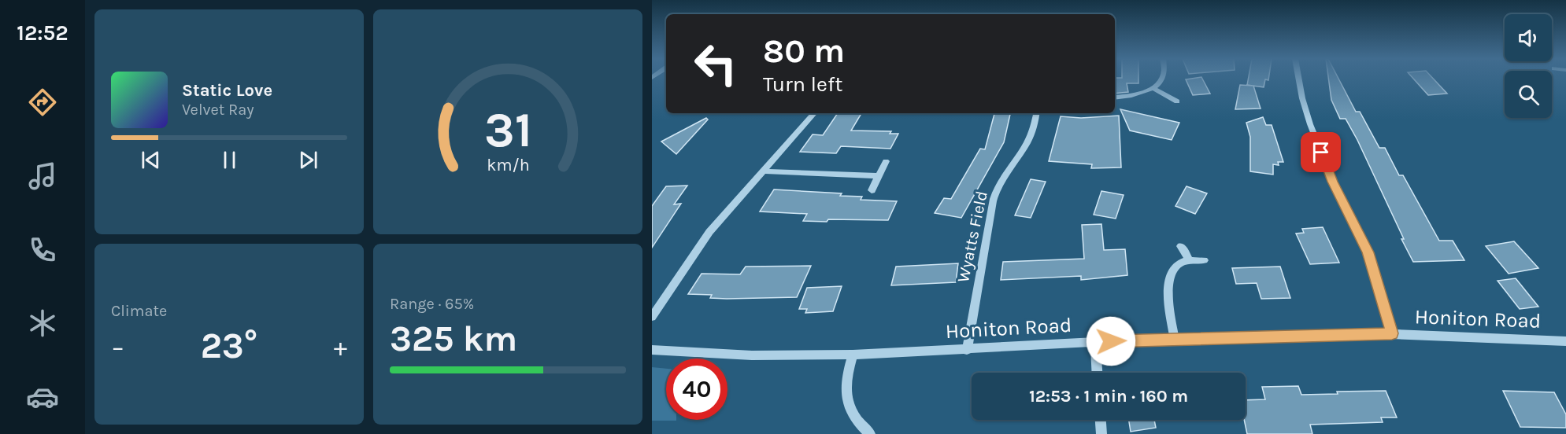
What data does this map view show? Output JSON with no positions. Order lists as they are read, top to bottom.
{
  "streets": {
    "street": ["Wyatts Field", "Honiton Road"]
  },
  "crossings": [
    ["Wyatts Field", "Honiton Road"]
  ],
  "page": {
    "tabs": "12:52",
    "turn": ["80 m", "Turn left"],
    "song": ["Static Love", "Velvet Ray"],
    "tile": [
      "Climate",
      ["Range · 65%", "325 km"]
    ],
    "heat": ["−", "23°", "+"],
    "limit": "40",
    "trip": "12:53 · 1 min · 160 m",
    "gauge": ["31", "km/h"]
  }
}
